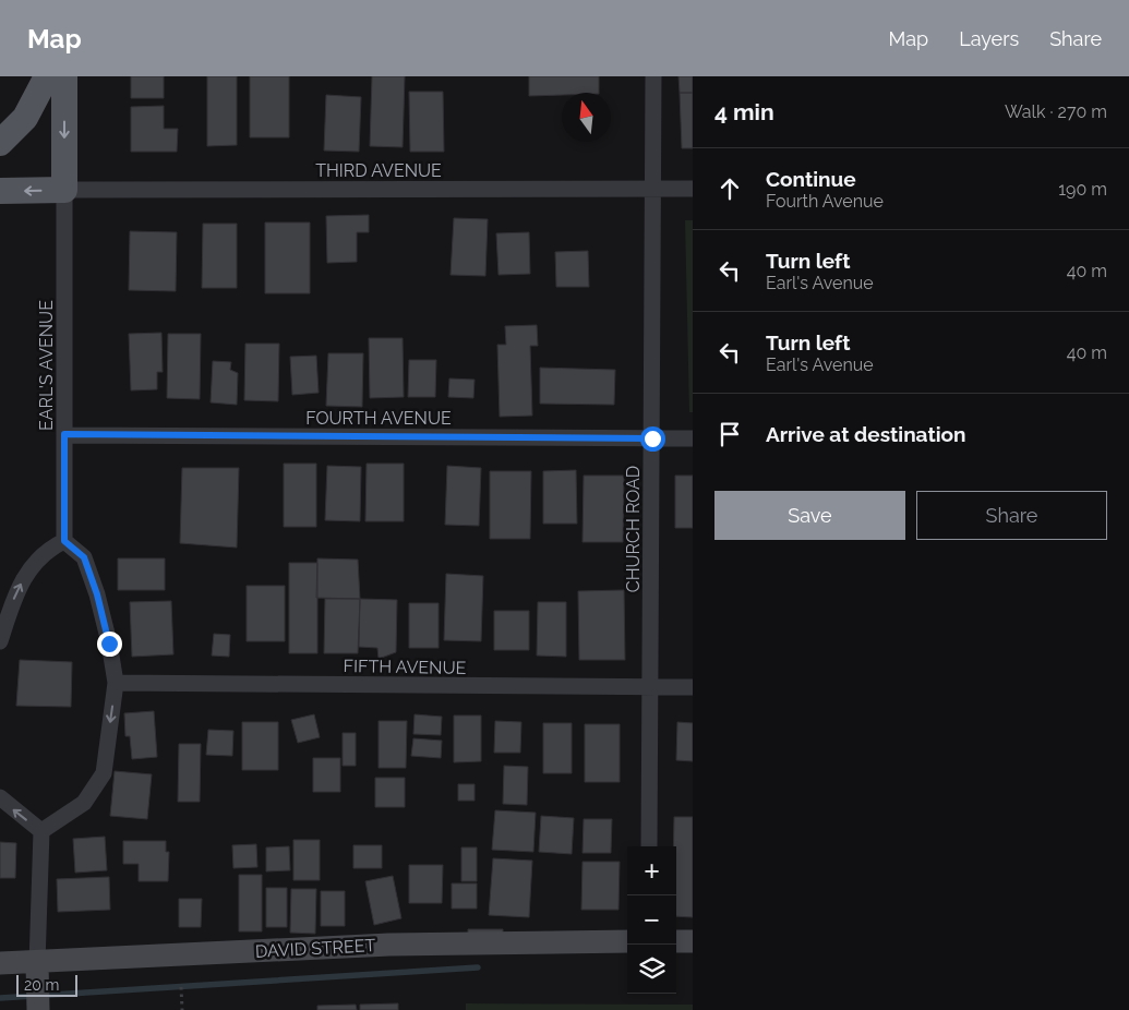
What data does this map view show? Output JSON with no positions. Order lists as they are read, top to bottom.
{
  "streets": {
    "street": [
      "THIRD AVENUE",
      "EARL'S AVENUE",
      "FOURTH AVENUE",
      "CHURCH ROAD",
      "FIFTH AVENUE",
      "DAVID STREET"
    ]
  },
  "crossings": [
    ["THIRD AVENUE", "EARL'S AVENUE"],
    ["THIRD AVENUE", "CHURCH ROAD"],
    ["EARL'S AVENUE", "FOURTH AVENUE"],
    ["FOURTH AVENUE", "CHURCH ROAD"],
    ["CHURCH ROAD", "FIFTH AVENUE"]
  ],
  "scale_bar": "20 m",
  "north": "top",
  "page": {
    "header": "Map",
    "nav": ["Map", "Layers", "Share"],
    "heading": ["4 min", "Walk · 270 m"],
    "list": [
      ["Continue", "Fourth Avenue", "190 m"],
      ["Turn left", "Earl's Avenue", "40 m"],
      ["Turn left", "Earl's Avenue", "40 m"],
      "Arrive at destination"
    ],
    "buttons": ["Save", "Share"],
    "map_buttons": ["+", "−"],
    "scale": "20 m"
  }
}
